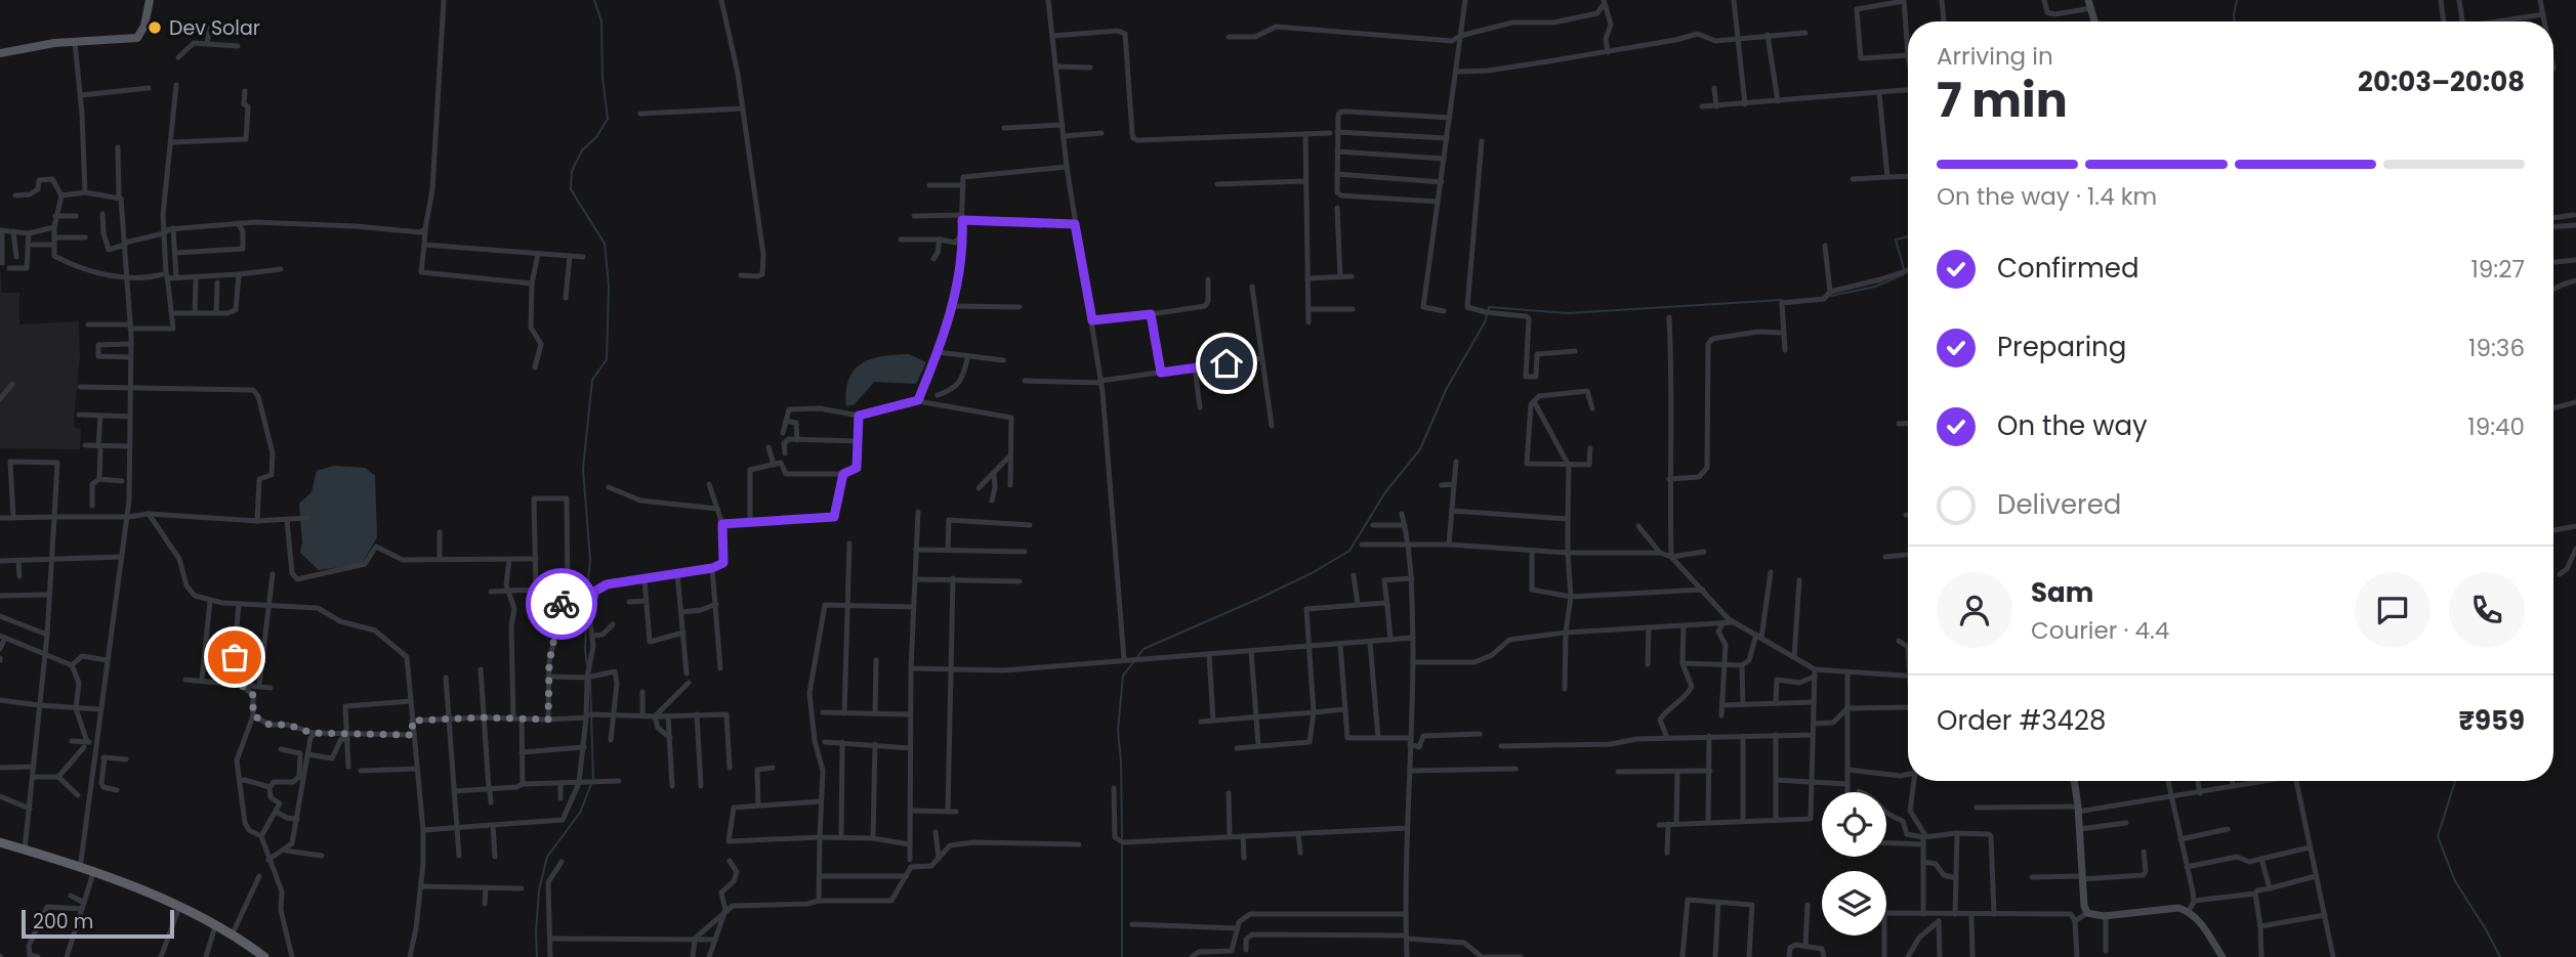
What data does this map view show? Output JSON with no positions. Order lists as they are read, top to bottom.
{
  "places": ["Dev Solar"],
  "scale_bar": "200 m",
  "page": {
    "heading": ["7 min", "Arriving in", "20:03–20:08"],
    "panel": [
      "Sam",
      "Courier · 4.4",
      "Order #3428",
      "₹959"
    ],
    "bar": "On the way · 1.4 km",
    "list": [
      ["Confirmed", "19:27"],
      ["Preparing", "19:36"],
      ["On the way", "19:40"],
      "Delivered"
    ],
    "scale": "200 m"
  }
}
